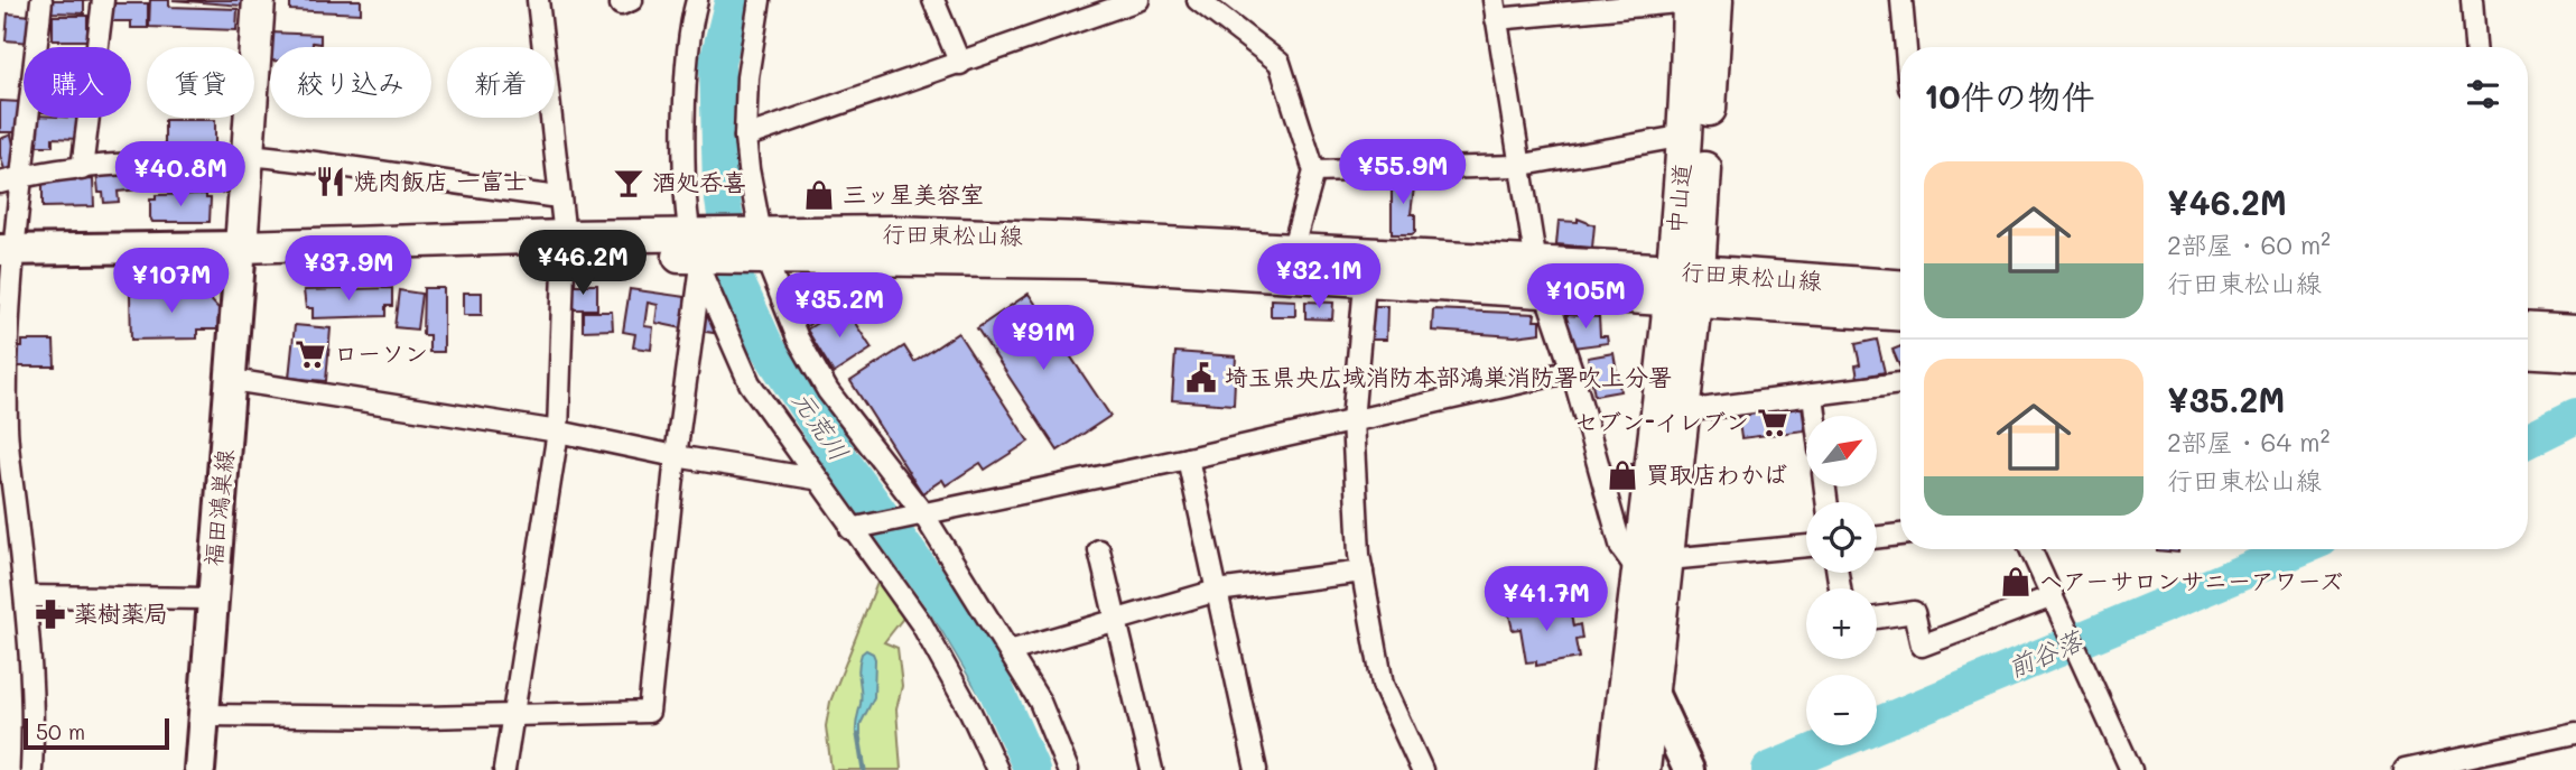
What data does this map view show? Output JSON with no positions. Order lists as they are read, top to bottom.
{
  "streets": {
    "highway": ["中山道"],
    "main road": ["行田東松山線", "福田鴻巣線"]
  },
  "crossings": [
    ["中山道", "行田東松山線"],
    ["行田東松山線", "福田鴻巣線"]
  ],
  "water": ["元荒川", "前谷落"],
  "places": {
    "restaurant": ["焼肉飯店 一富士"],
    "bar": ["酒処呑喜"],
    "shop": ["三ッ星美容室", "買取店わかば", "ヘアーサロンサニーアワーズ"],
    "supermarket": ["ローソン", "セブン-イレブン"],
    "public building": ["埼玉県央広域消防本部鴻巣消防署吹上分署"],
    "pharmacy": ["薬樹薬局"]
  },
  "scale_bar": "50 m",
  "north": "top right",
  "page": {
    "chip": [
      "購入",
      "賃貸",
      "絞り込み",
      "新着"
    ],
    "heading": "10件の物件",
    "price": [
      "¥55.9M",
      "¥40.8M",
      "¥46.2M",
      "¥37.9M",
      "¥32.1M",
      "¥107M",
      "¥105M",
      "¥35.2M",
      "¥91M",
      "¥41.7M"
    ],
    "list": [
      {
        "name": "¥46.2M",
        "note": "2部屋 · 60 m² · 行田東松山線"
      },
      {
        "name": "¥35.2M",
        "note": "2部屋 · 64 m² · 行田東松山線"
      }
    ],
    "map_buttons": ["+", "−"],
    "scale": "50 m"
  }
}
